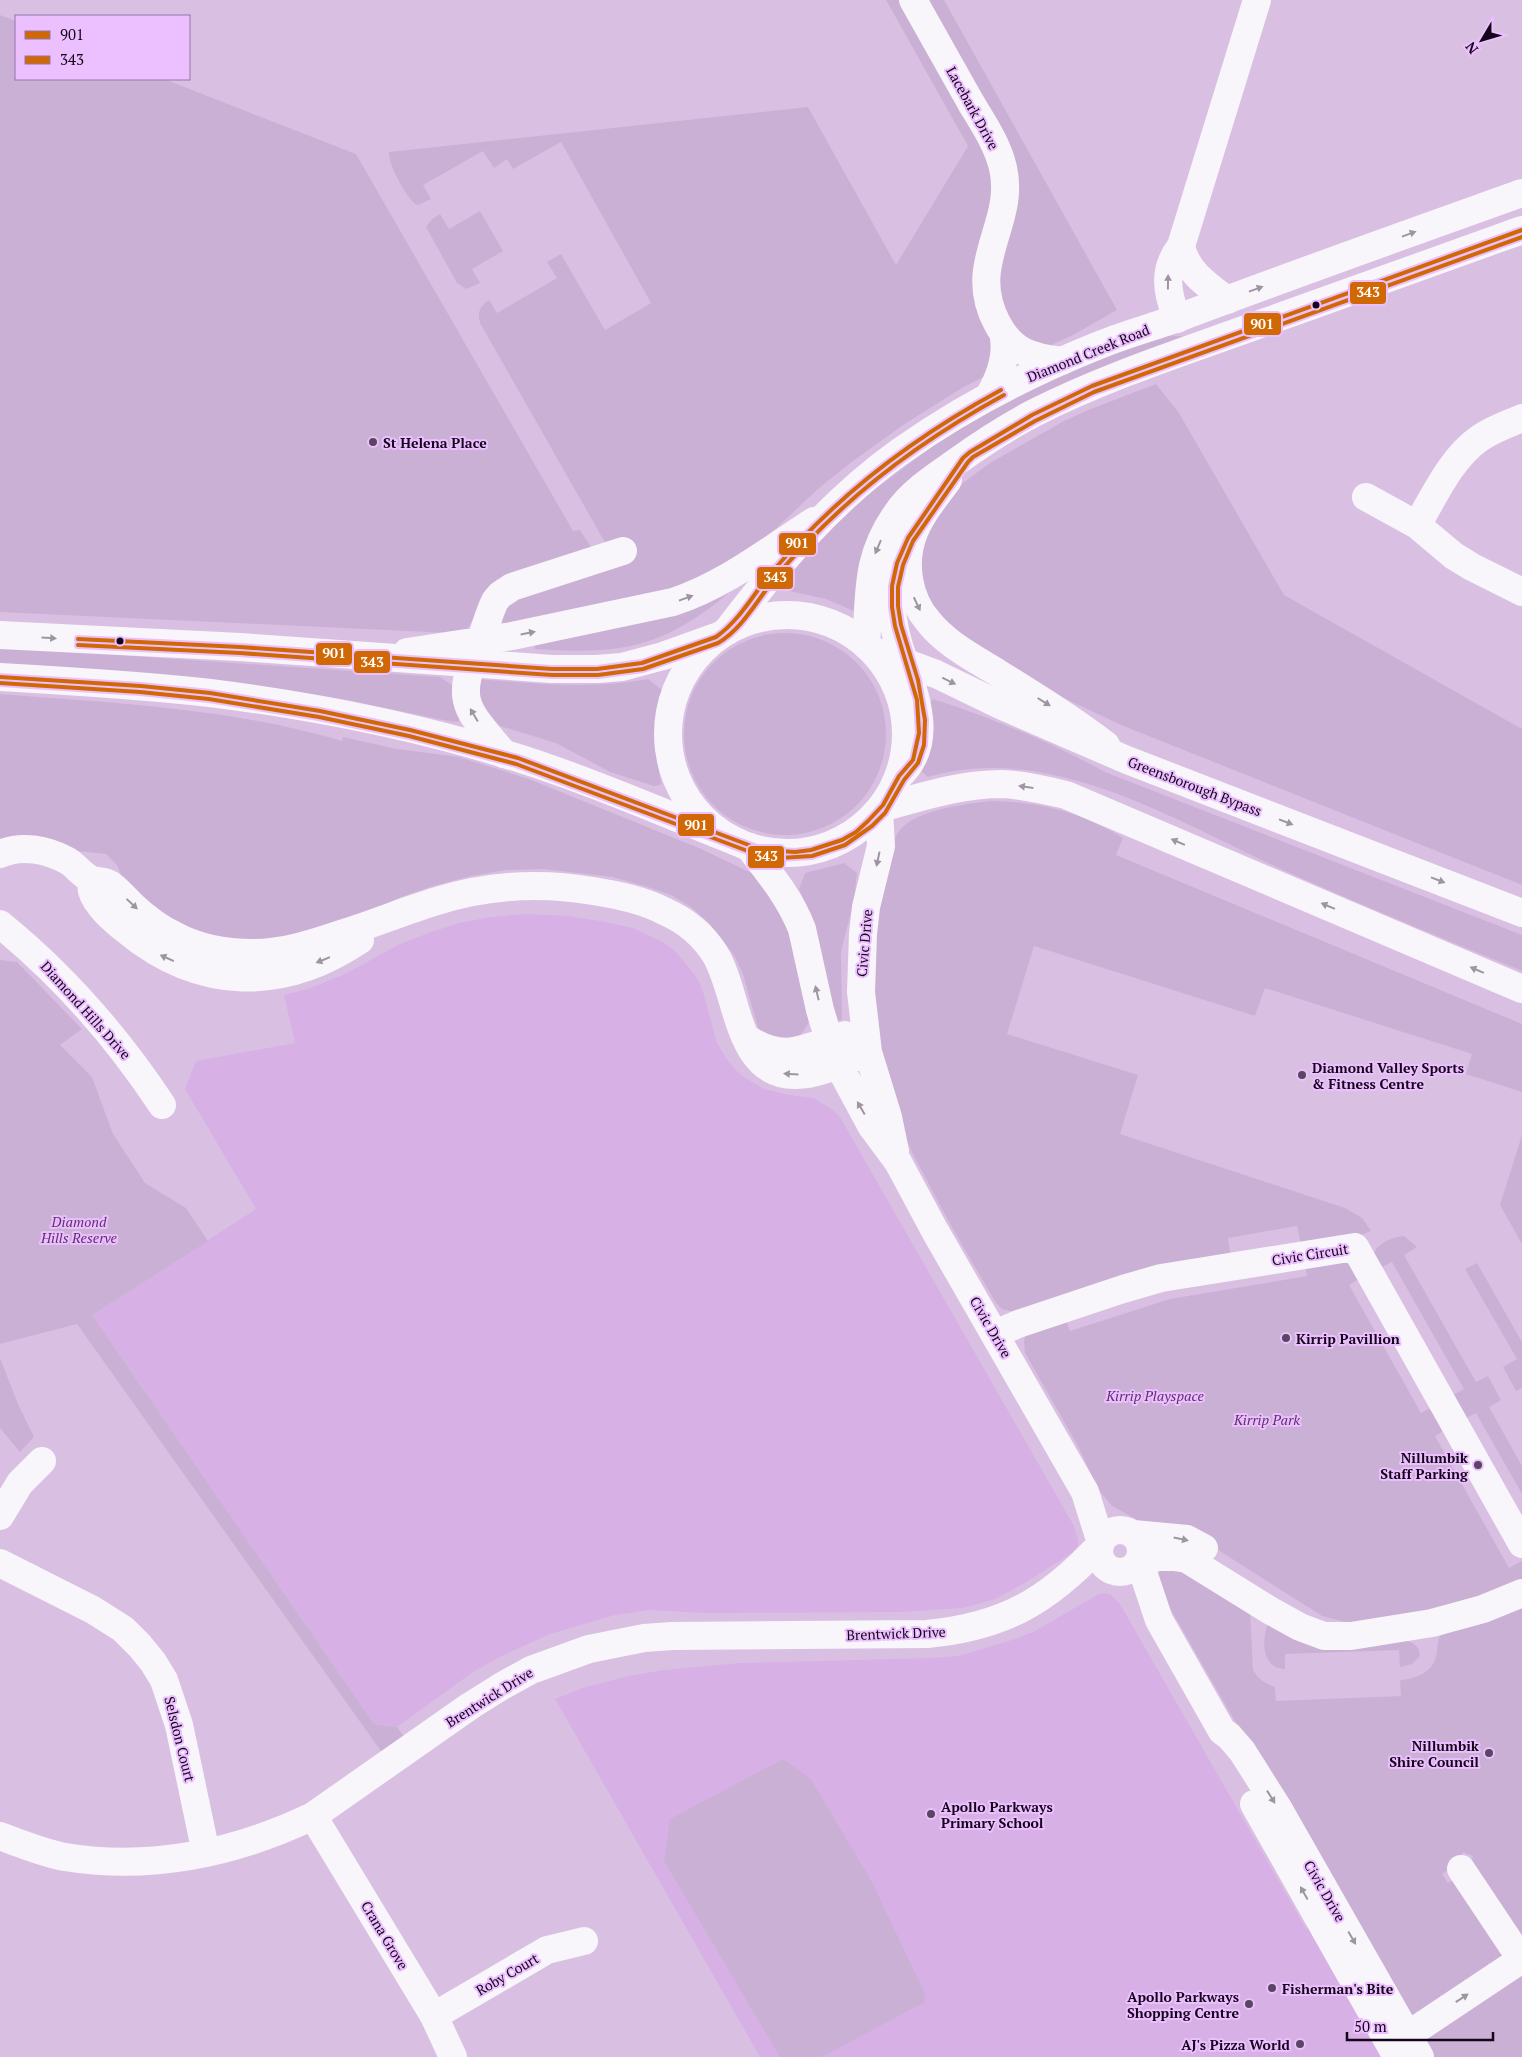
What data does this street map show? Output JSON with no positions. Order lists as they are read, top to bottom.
{
  "streets": {
    "main road": [
      "Lacebark Drive",
      "Diamond Creek Road",
      "Greensborough Bypass",
      "Civic Drive",
      "Diamond Hills Drive",
      "Civic Circuit",
      "Brentwick Drive",
      "Selsdon Court",
      "Crana Grove",
      "Roby Court"
    ]
  },
  "crossings": [
    ["Lacebark Drive", "Diamond Creek Road"],
    ["Civic Drive", "Civic Circuit"],
    ["Civic Drive", "Brentwick Drive"],
    ["Brentwick Drive", "Selsdon Court"],
    ["Brentwick Drive", "Crana Grove"],
    ["Crana Grove", "Roby Court"]
  ],
  "parks": ["Diamond Hills Reserve", "Kirrip Playspace", "Kirrip Park"],
  "places": [
    "St Helena Place",
    "Diamond Valley Sports & Fitness Centre",
    "Kirrip Pavillion",
    "Nillumbik Staff Parking",
    "Nillumbik Shire Council",
    "Apollo Parkways Primary School",
    "Fisherman's Bite",
    "Apollo Parkways Shopping Centre",
    "AJ's Pizza World"
  ],
  "lines": ["transit line 901", "transit line 343"],
  "legend": ["901", "343"],
  "scale_bar": "50 m",
  "north": "bottom left"
}
